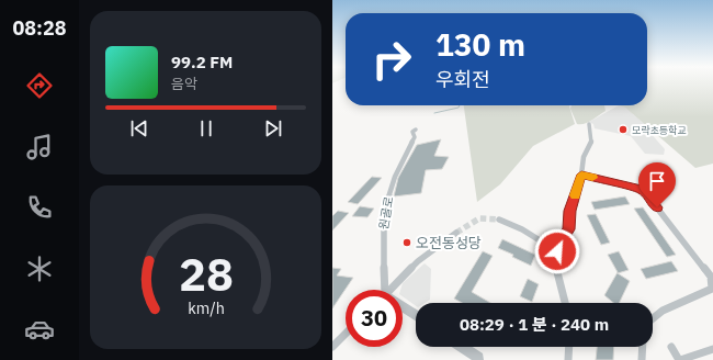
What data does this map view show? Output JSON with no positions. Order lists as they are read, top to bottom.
{
  "streets": {
    "street": ["원골로"]
  },
  "places": ["모락초등학교", "오전동성당"],
  "page": {
    "tabs": "08:28",
    "turn": ["130 m", "우회전"],
    "song": ["99.2 FM", "음악"],
    "limit": "30",
    "trip": "08:29 · 1 분 · 240 m",
    "gauge": ["28", "km/h"]
  }
}
